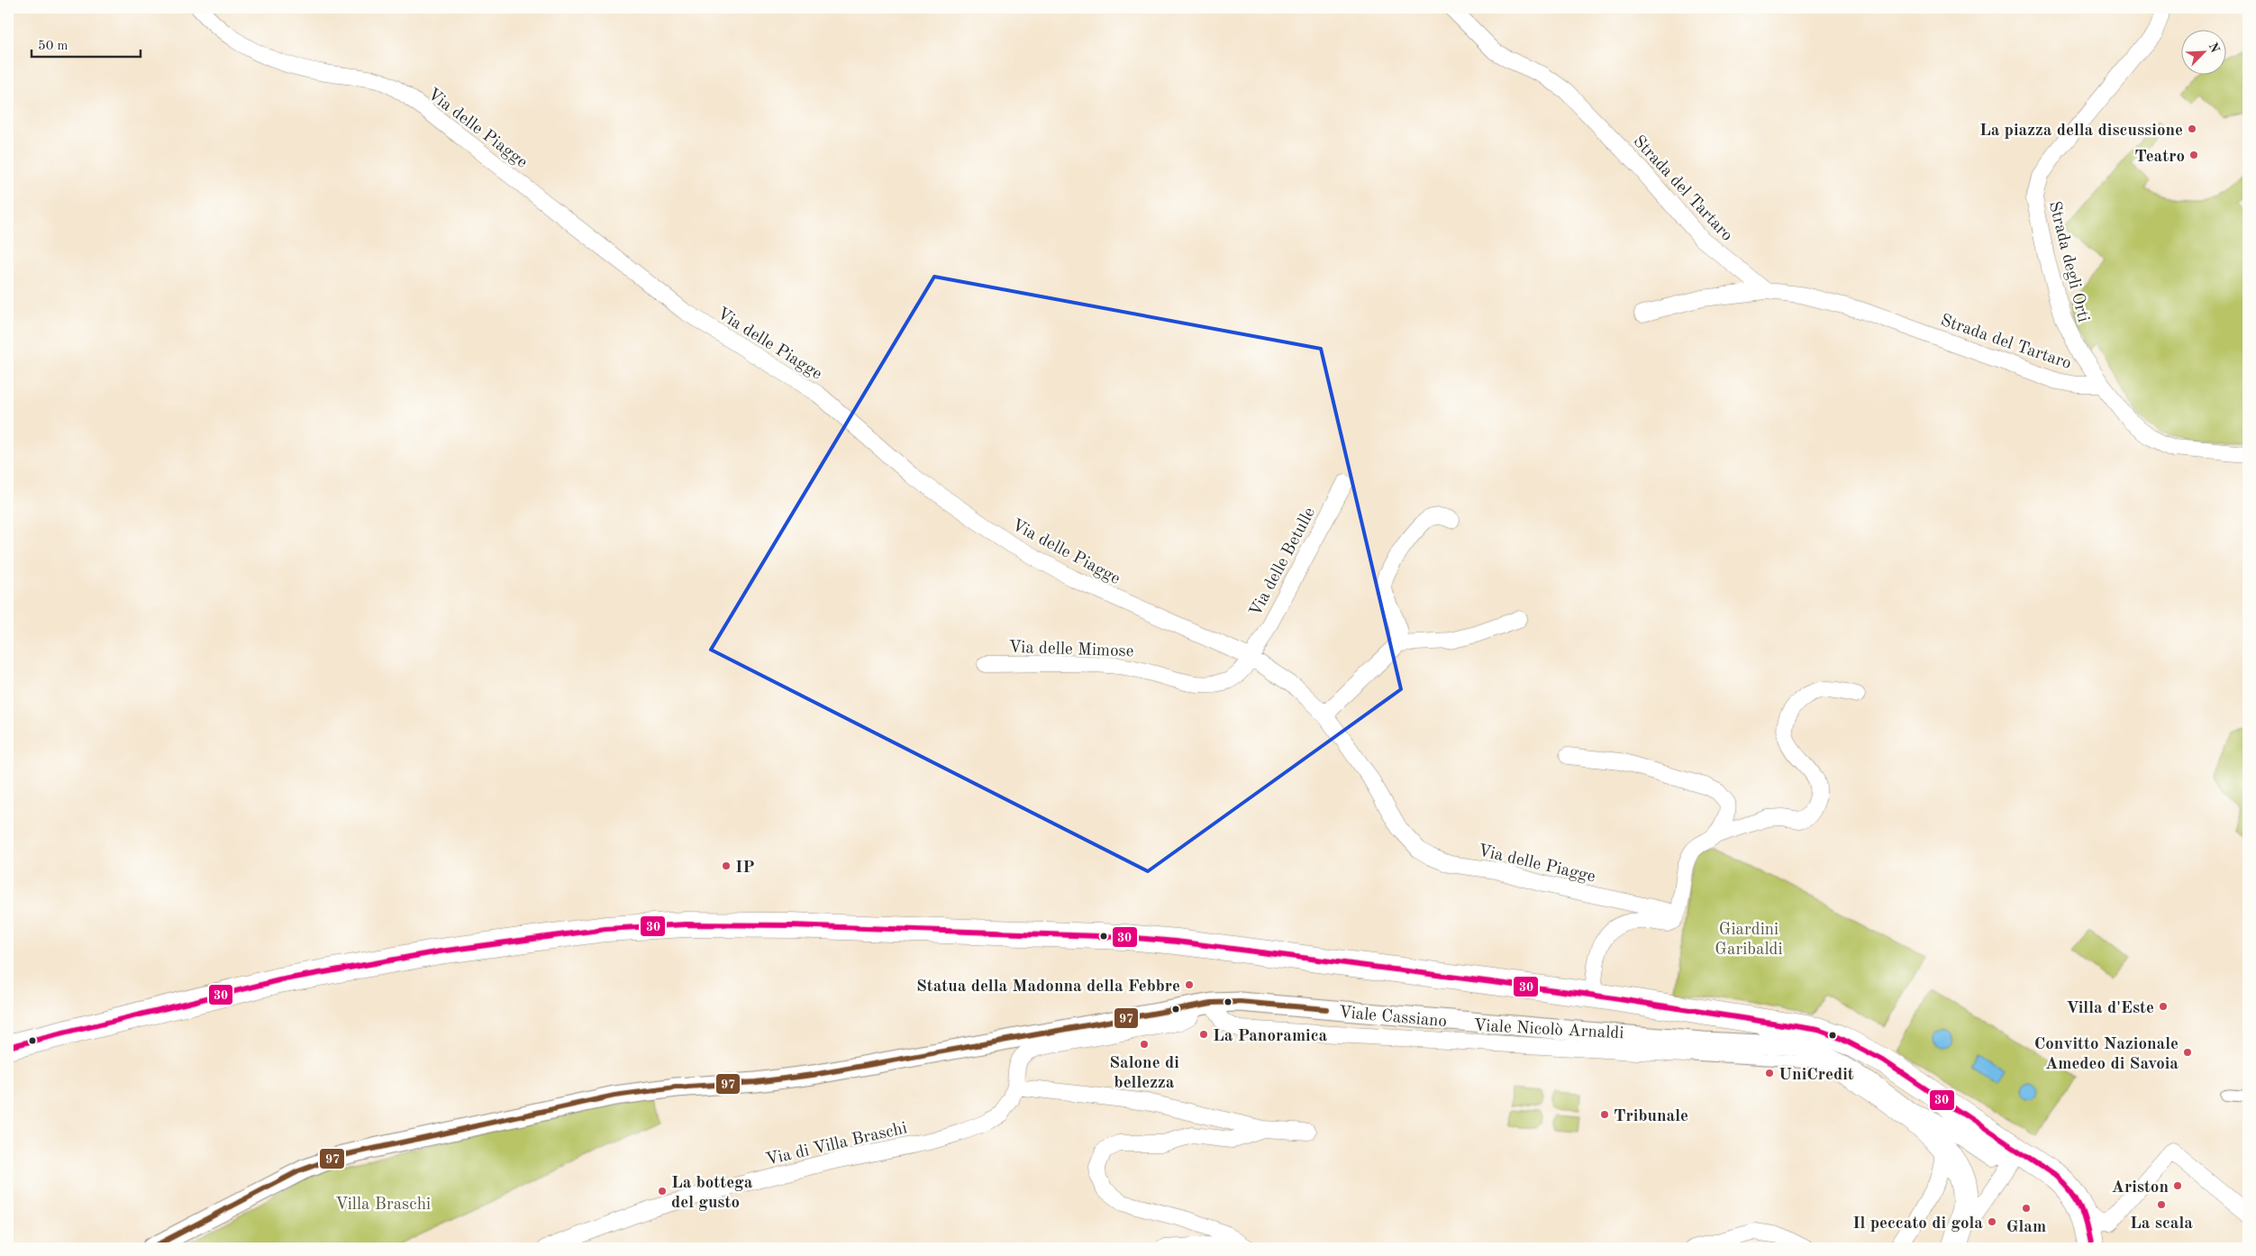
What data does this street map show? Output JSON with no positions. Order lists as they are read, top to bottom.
{
  "streets": {
    "street": [
      "Via delle Piagge",
      "Strada del Tartaro",
      "Strada degli Orti",
      "Via delle Betulle",
      "Via delle Mimose",
      "Viale Cassiano",
      "Viale Nicolò Arnaldi",
      "Via di Villa Braschi"
    ]
  },
  "crossings": [
    ["Via delle Piagge", "Via delle Betulle"],
    ["Via delle Piagge", "Via delle Mimose"],
    ["Strada del Tartaro", "Strada degli Orti"],
    ["Via delle Betulle", "Via delle Mimose"],
    ["Viale Cassiano", "Viale Nicolò Arnaldi"]
  ],
  "parks": ["Giardini Garibaldi", "Villa Braschi"],
  "places": [
    "La piazza della discussione",
    "Teatro",
    "IP",
    "Statua della Madonna della Febbre",
    "Villa d'Este",
    "La Panoramica",
    "Salone di bellezza",
    "Convitto Nazionale Amedeo di Savoia",
    "UniCredit",
    "Tribunale",
    "Ariston",
    "La bottega del gusto",
    "La scala",
    "Glam",
    "Il peccato di gola"
  ],
  "lines": ["transit line 30", "transit line 97"],
  "scale_bar": "50 m",
  "north": "top right"
}
